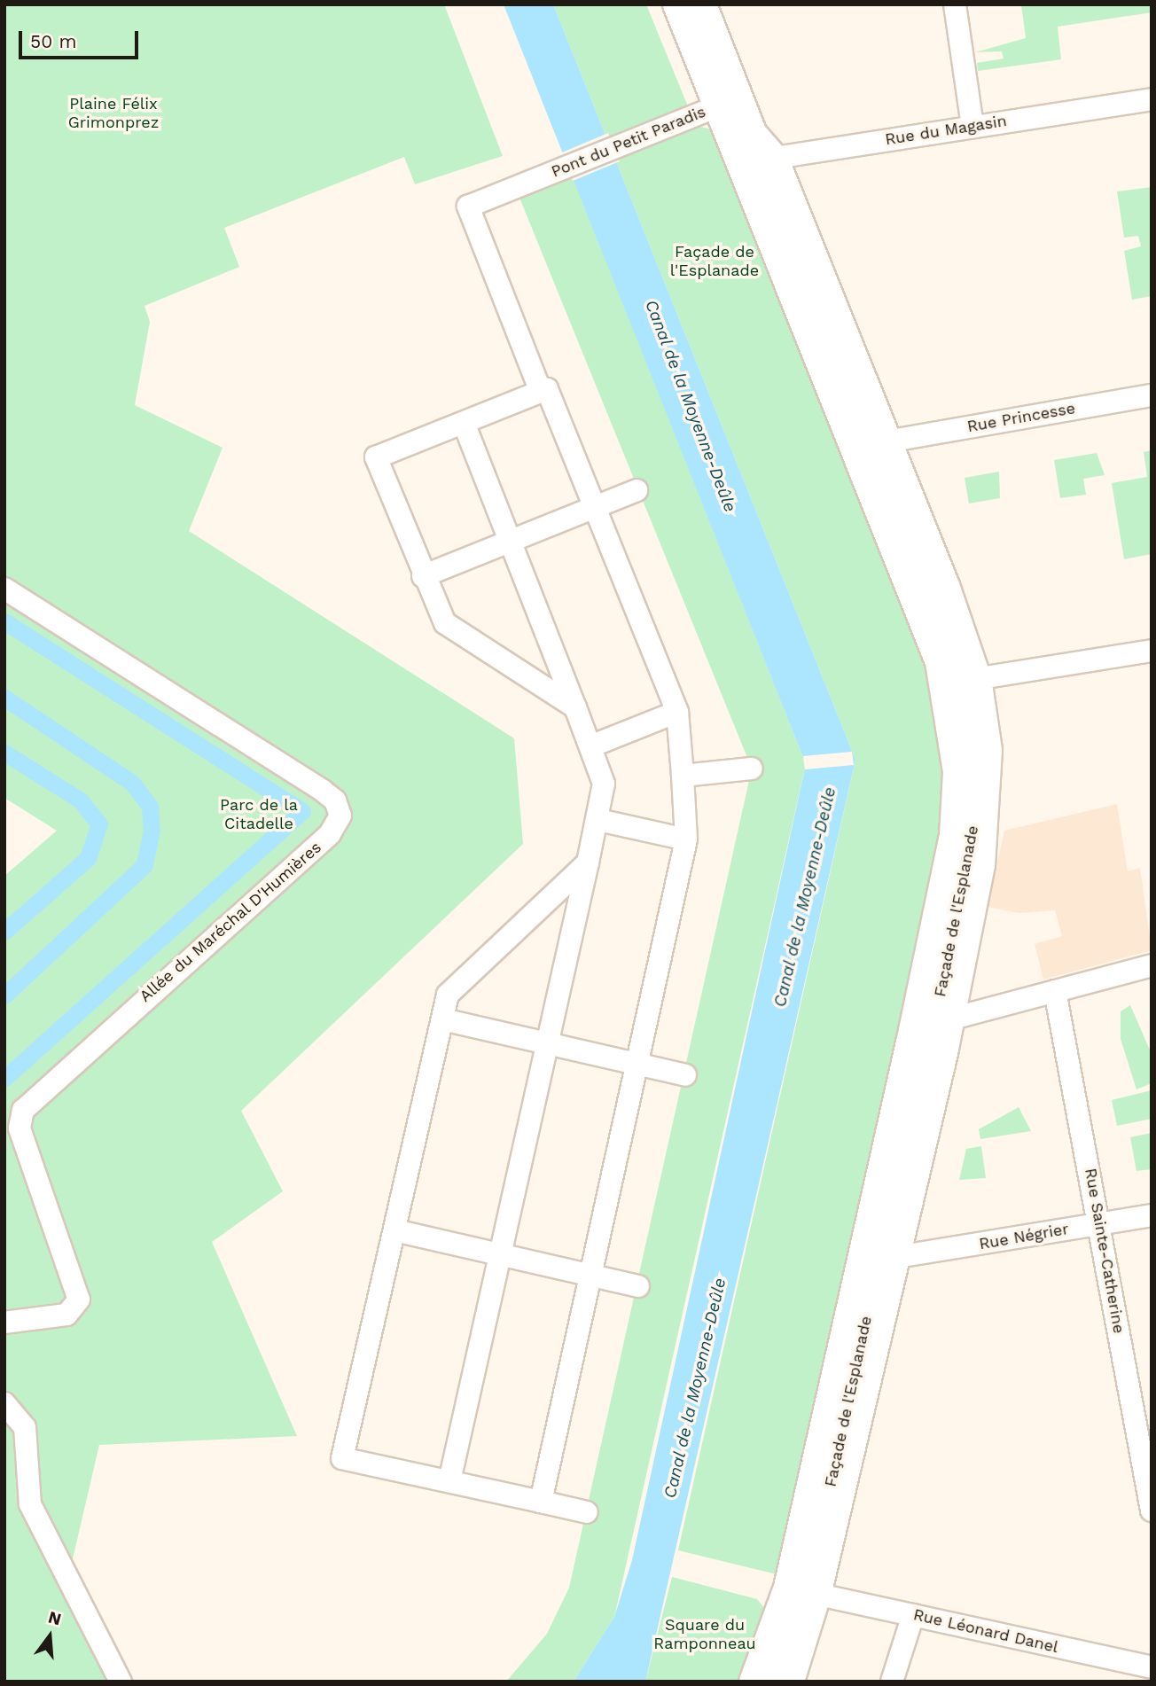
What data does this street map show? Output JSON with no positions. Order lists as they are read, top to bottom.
{
  "streets": {
    "main road": ["Façade de l'Esplanade"],
    "street": [
      "Rue du Magasin",
      "Pont du Petit Paradis",
      "Rue Princesse",
      "Allée du Maréchal D'Humières",
      "Rue Négrier",
      "Rue Sainte-Catherine",
      "Rue Léonard Danel"
    ]
  },
  "crossings": [
    ["Rue du Magasin", "Façade de l'Esplanade"],
    ["Pont du Petit Paradis", "Façade de l'Esplanade"],
    ["Rue Princesse", "Façade de l'Esplanade"],
    ["Façade de l'Esplanade", "Rue Négrier"],
    ["Façade de l'Esplanade", "Rue Léonard Danel"],
    ["Rue Négrier", "Rue Sainte-Catherine"]
  ],
  "water": ["Canal de la Moyenne-Deûle"],
  "parks": [
    "Plaine Félix Grimonprez",
    "Façade de l'Esplanade",
    "Parc de la Citadelle",
    "Square du Ramponneau"
  ],
  "scale_bar": "50 m",
  "north": "top"
}
